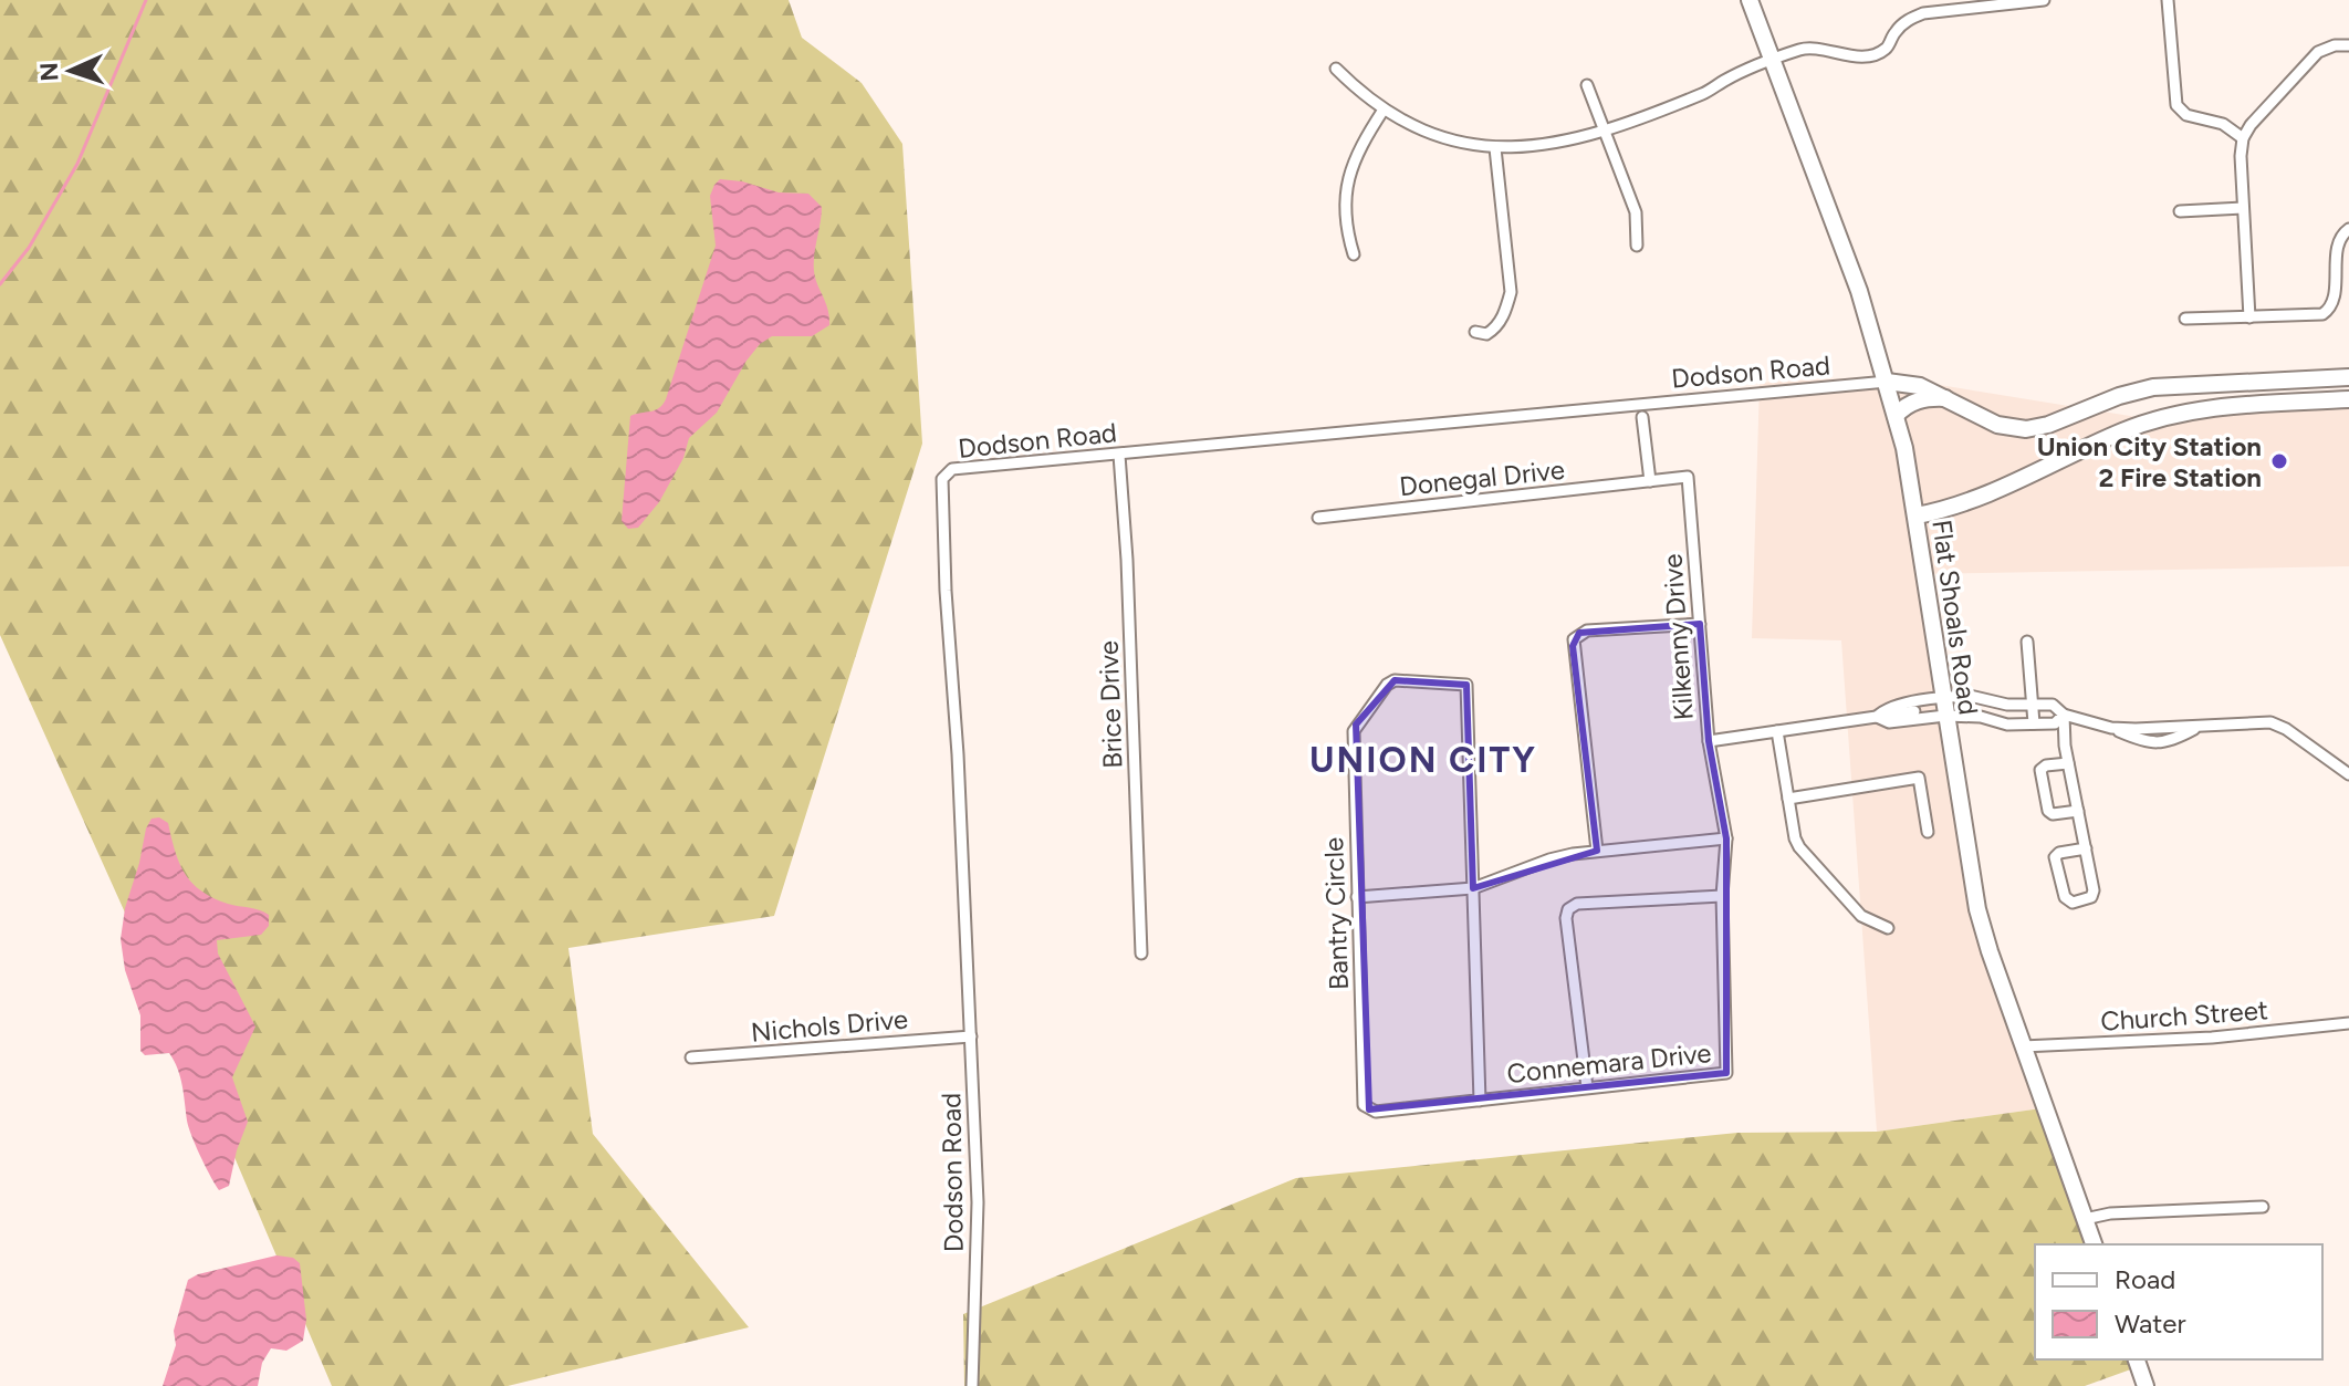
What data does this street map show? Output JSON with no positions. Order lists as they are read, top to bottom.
{
  "streets": {
    "street": [
      "Dodson Road",
      "Donegal Drive",
      "Flat Shoals Road",
      "Kilkenny Drive",
      "Brice Drive",
      "Bantry Circle",
      "Church Street",
      "Nichols Drive",
      "Connemara Drive"
    ]
  },
  "crossings": [
    ["Dodson Road", "Flat Shoals Road"],
    ["Dodson Road", "Brice Drive"],
    ["Dodson Road", "Nichols Drive"],
    ["Donegal Drive", "Kilkenny Drive"],
    ["Flat Shoals Road", "Church Street"],
    ["Kilkenny Drive", "Connemara Drive"],
    ["Bantry Circle", "Connemara Drive"]
  ],
  "districts": ["UNION CITY"],
  "places": ["Union City Station 2 Fire Station"],
  "legend": ["Road", "Water"],
  "north": "left"
}
